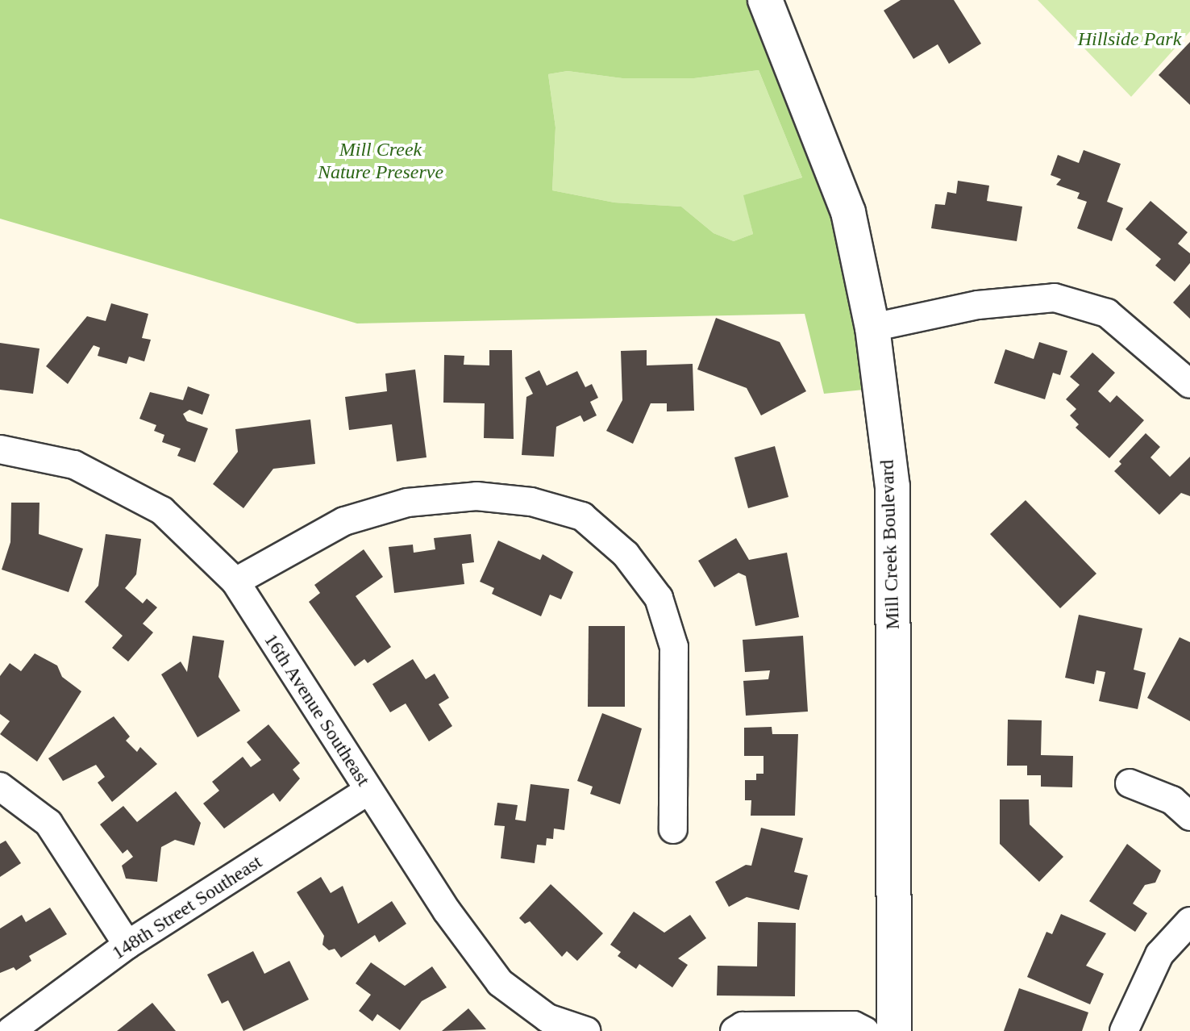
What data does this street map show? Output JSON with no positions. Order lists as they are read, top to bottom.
{
  "streets": {
    "street": ["Mill Creek Boulevard", "16th Avenue Southeast", "148th Street Southeast"]
  },
  "crossings": [
    ["16th Avenue Southeast", "148th Street Southeast"]
  ],
  "parks": ["Hillside Park", "Mill Creek Nature Preserve"]
}
